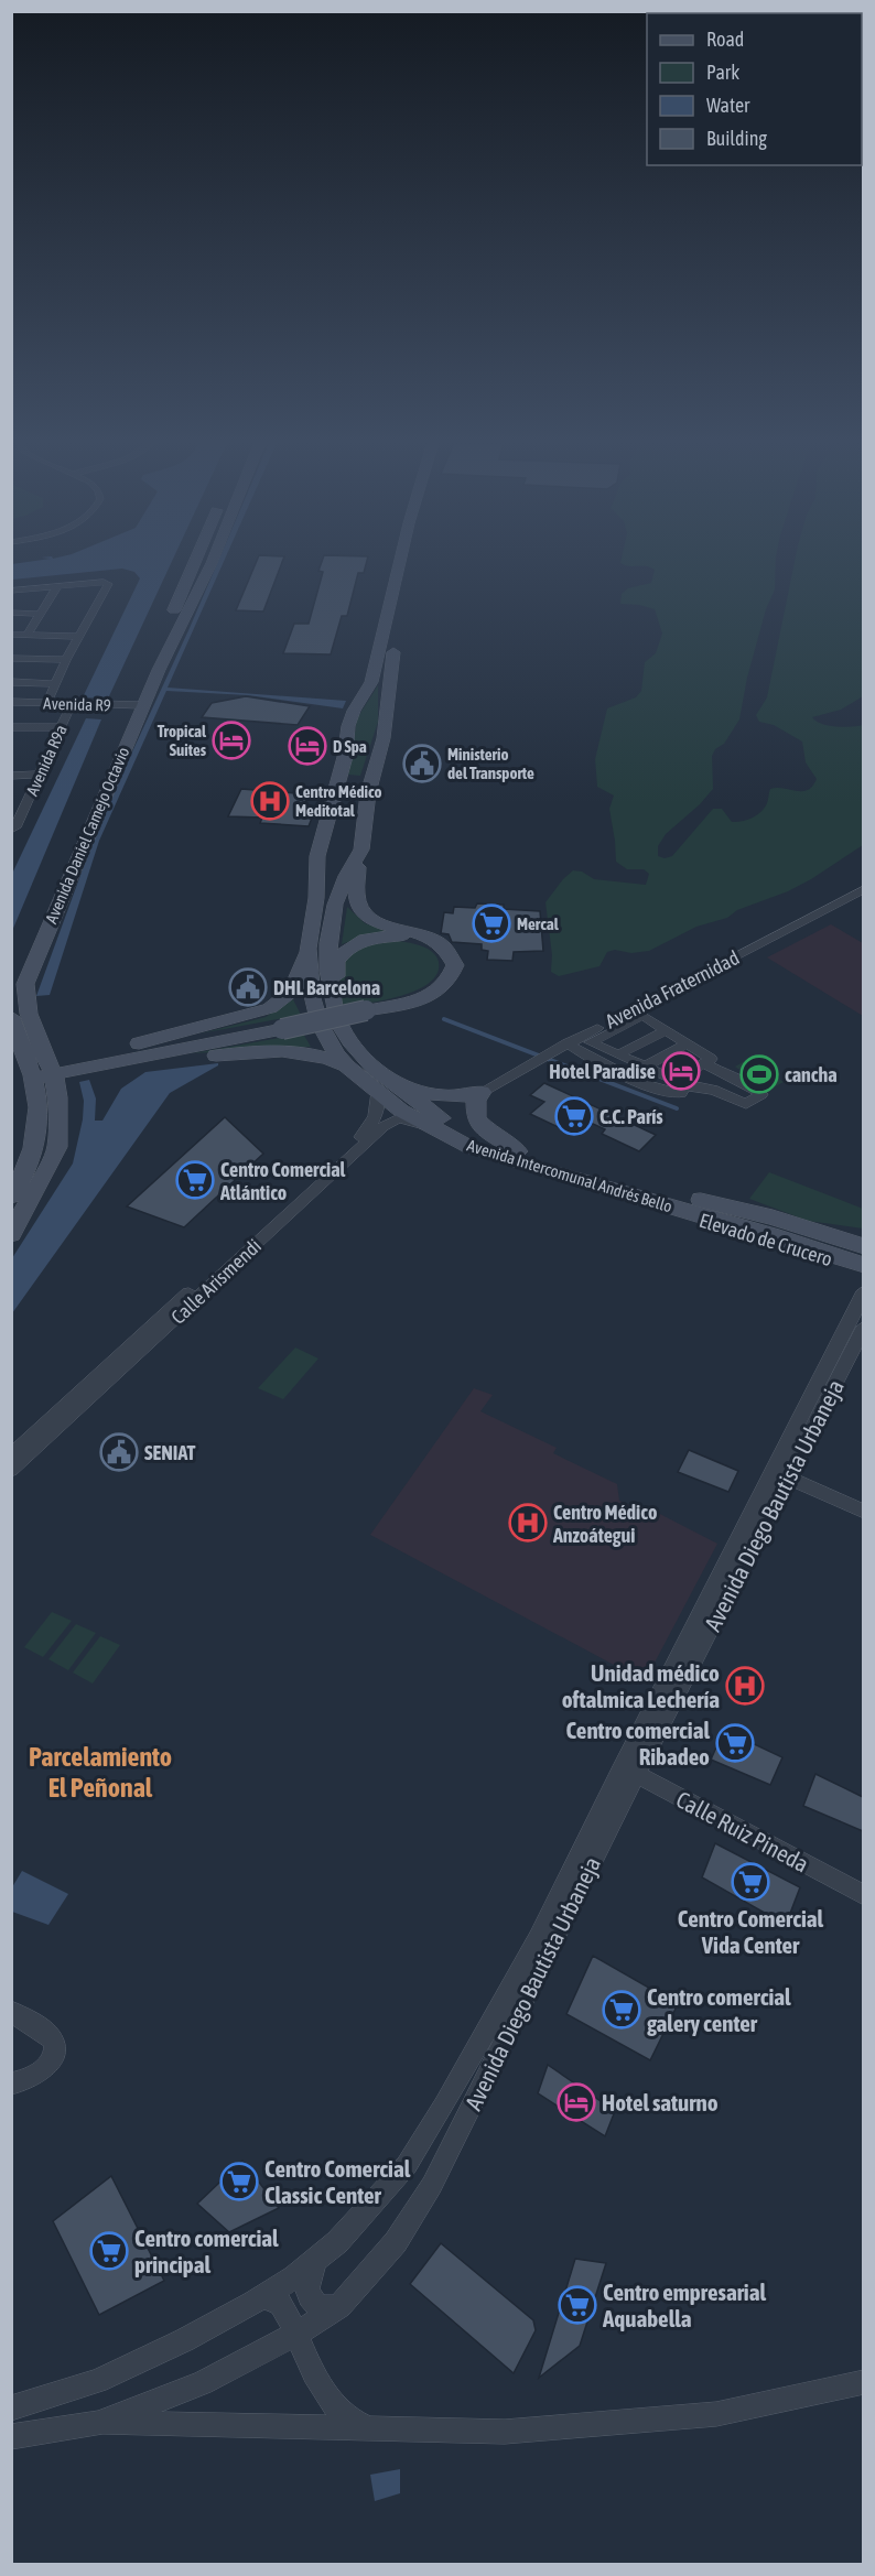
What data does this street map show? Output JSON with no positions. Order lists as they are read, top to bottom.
{
  "streets": {
    "main road": ["Avenida Daniel Camejo Octavio", "Avenida Intercomunal Andrés Bello", "Elevado de Crucero"],
    "street": [
      "Avenida R9",
      "Avenida R9a",
      "Avenida Fraternidad",
      "Calle Arismendi",
      "Avenida Diego Bautista Urbaneja",
      "Calle Ruiz Pineda"
    ]
  },
  "crossings": [
    ["Avenida R9", "Avenida R9a"],
    ["Avenida R9", "Avenida Daniel Camejo Octavio"],
    ["Avenida Intercomunal Andrés Bello", "Elevado de Crucero"],
    ["Avenida Intercomunal Andrés Bello", "Calle Arismendi"],
    ["Avenida Diego Bautista Urbaneja", "Calle Ruiz Pineda"]
  ],
  "districts": ["Parcelamiento El Peñonal"],
  "places": {
    "hotel": [
      "Tropical Suites",
      "D Spa",
      "Hotel Paradise",
      "Hotel saturno"
    ],
    "public building": ["Ministerio del Transporte", "DHL Barcelona", "SENIAT"],
    "hospital": ["Centro Médico Meditotal", "Centro Médico Anzoátegui", "Unidad médico oftalmica Lechería"],
    "supermarket": [
      "Mercal",
      "C.C. París",
      "Centro Comercial Atlántico",
      "Centro comercial Ribadeo",
      "Centro Comercial Vida Center",
      "Centro comercial galery center",
      "Centro Comercial Classic Center",
      "Centro comercial principal",
      "Centro empresarial Aquabella"
    ],
    "sports": ["cancha"]
  },
  "legend": [
    "Road",
    "Park",
    "Water",
    "Building"
  ]
}
